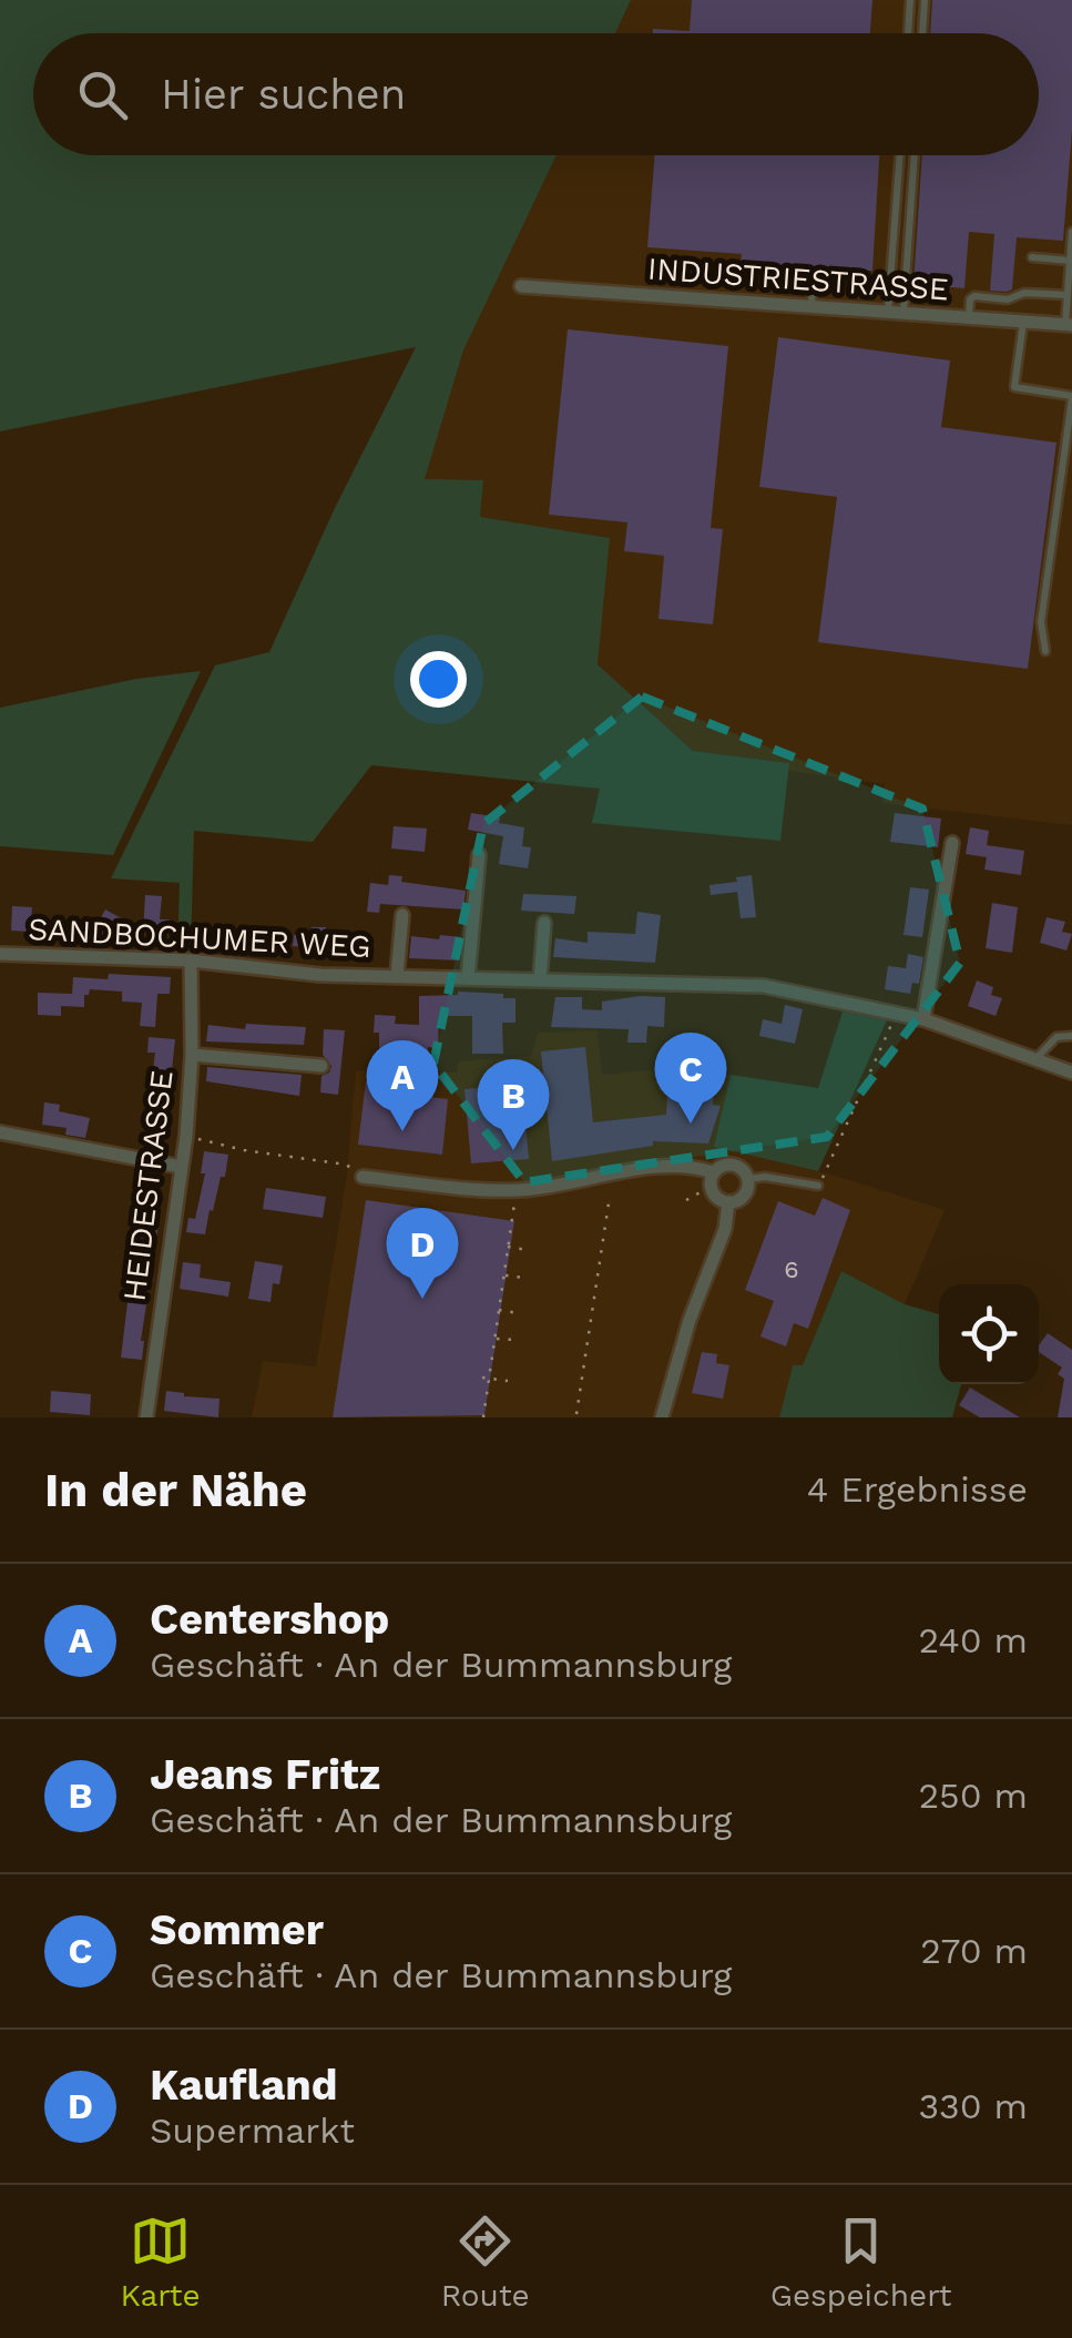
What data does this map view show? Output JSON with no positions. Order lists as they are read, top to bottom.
{
  "streets": {
    "street": ["INDUSTRIESTRASSE", "SANDBOCHUMER WEG", "HEIDESTRASSE"]
  },
  "crossings": [
    ["SANDBOCHUMER WEG", "HEIDESTRASSE"]
  ],
  "house_numbers": ["6"],
  "page": {
    "search": "Hier suchen",
    "pins": [
      "C",
      "A",
      "B",
      "D"
    ],
    "heading": ["In der Nähe", "4 Ergebnisse"],
    "list": [
      {
        "mark": "A",
        "name": "Centershop",
        "note": "Geschäft · An der Bummannsburg",
        "value": "240 m"
      },
      {
        "mark": "B",
        "name": "Jeans Fritz",
        "note": "Geschäft · An der Bummannsburg",
        "value": "250 m"
      },
      {
        "mark": "C",
        "name": "Sommer",
        "note": "Geschäft · An der Bummannsburg",
        "value": "270 m"
      },
      {
        "mark": "D",
        "name": "Kaufland",
        "note": "Supermarkt",
        "value": "330 m"
      }
    ],
    "nav": ["Karte", "Route", "Gespeichert"]
  }
}
